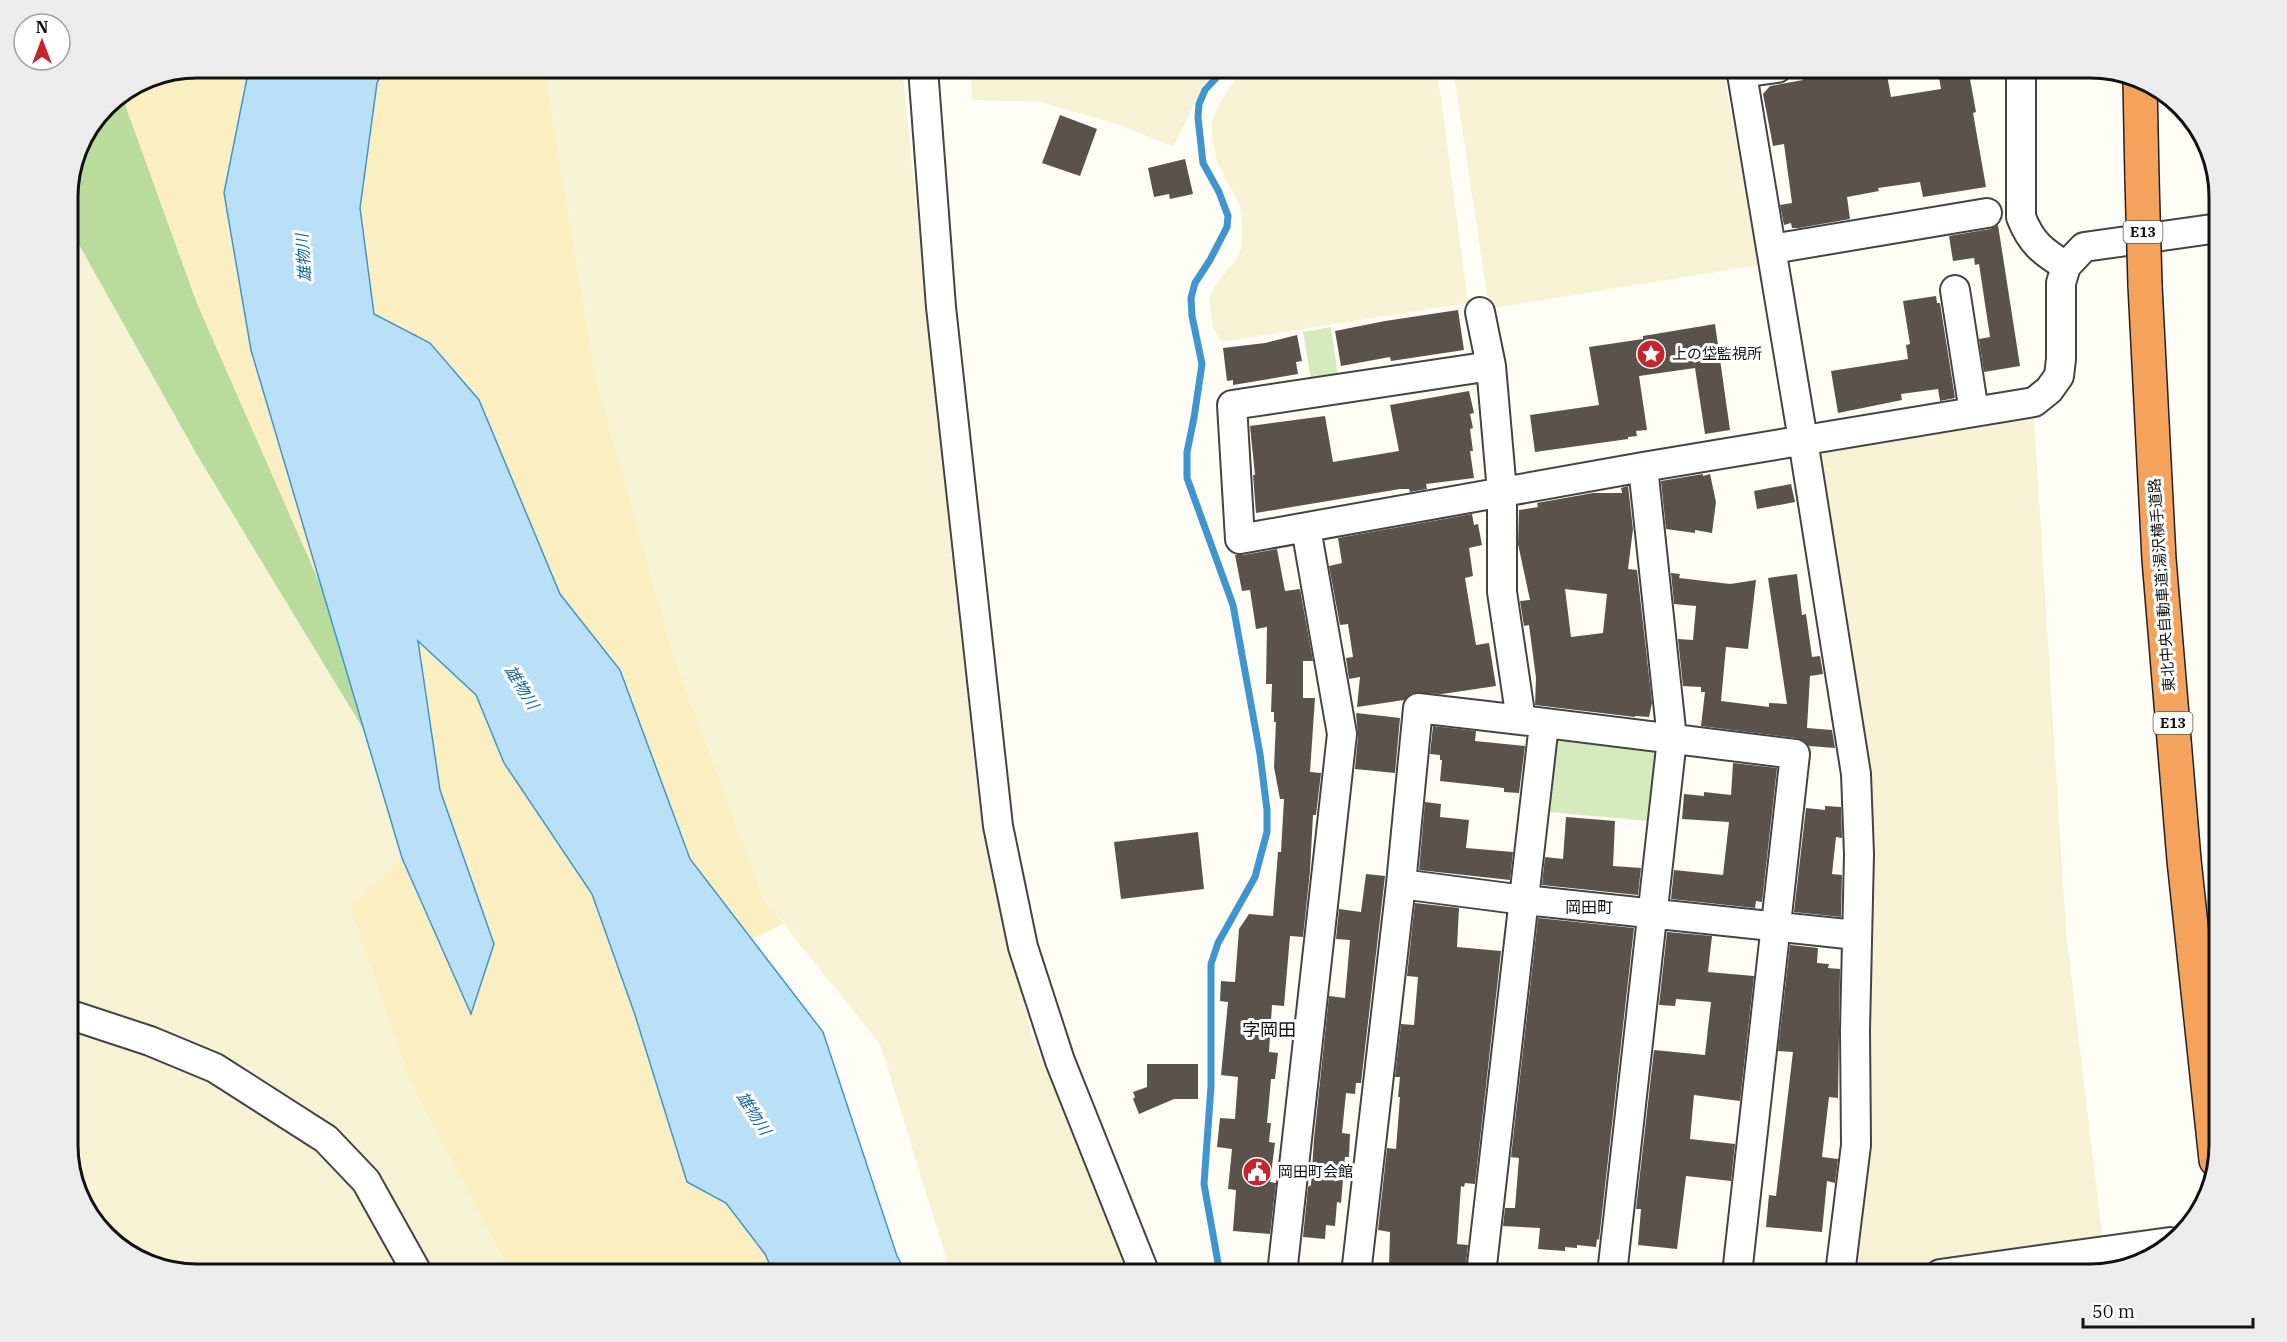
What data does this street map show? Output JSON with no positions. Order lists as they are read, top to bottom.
{
  "streets": {
    "highway": ["E13", "東北中央自動車道;湯沢横手道路"]
  },
  "districts": ["岡田町", "字岡田"],
  "water": ["雄物川"],
  "places": {
    "place": ["上の垈監視所"],
    "public building": ["岡田町会館"]
  },
  "scale_bar": "50 m",
  "north": "top"
}
